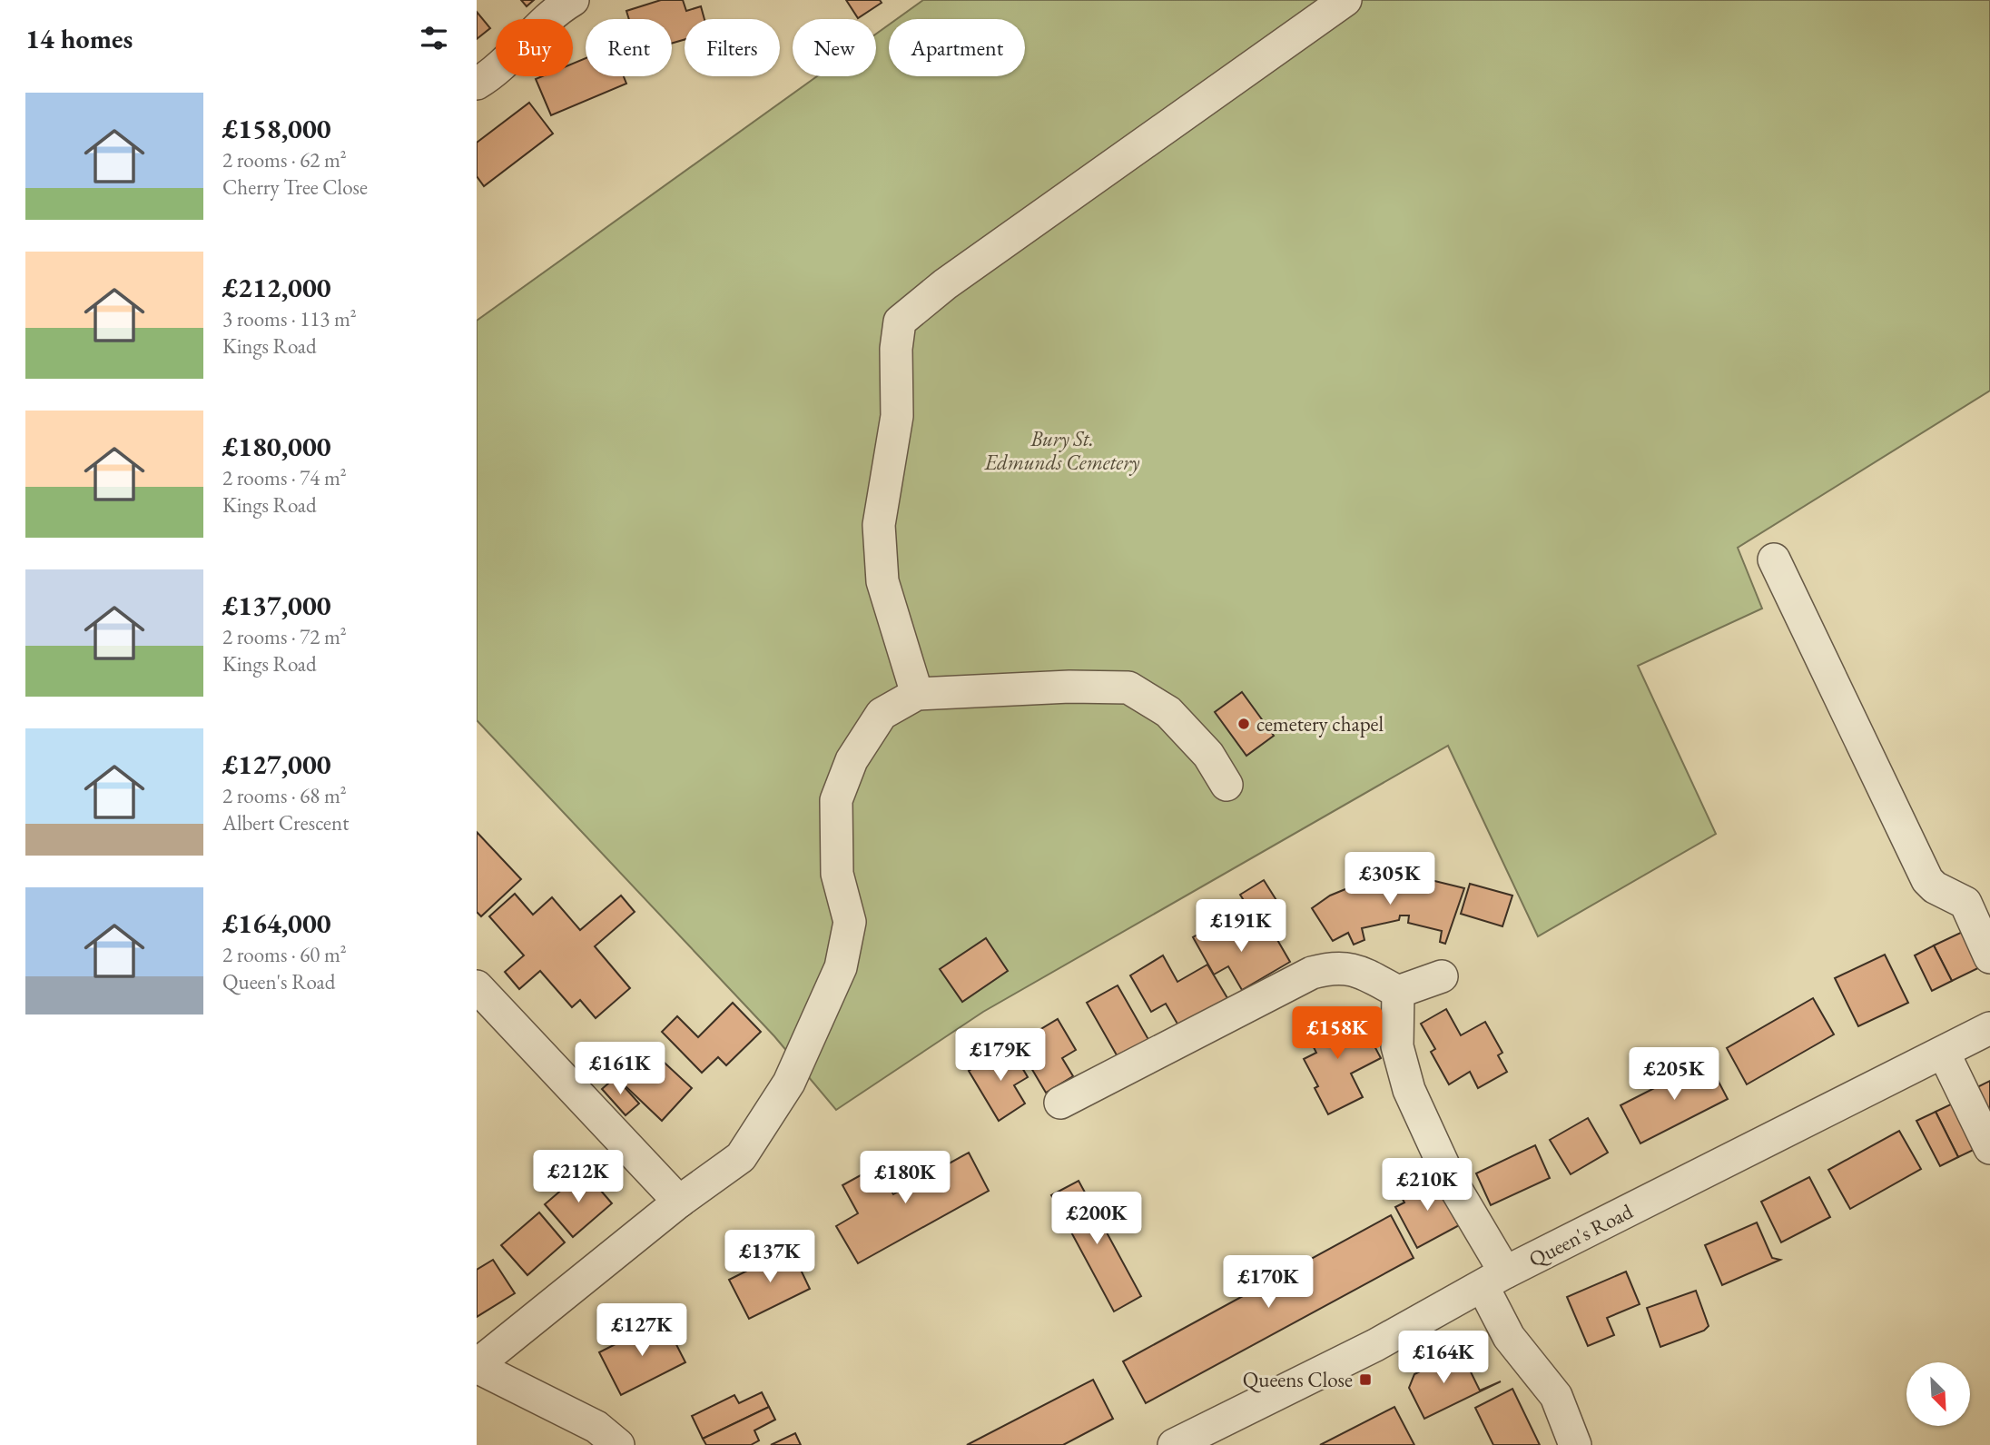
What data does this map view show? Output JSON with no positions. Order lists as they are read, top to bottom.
{
  "streets": {
    "street": ["Queen's Road"]
  },
  "parks": ["Bury St. Edmunds Cemetery"],
  "places": {
    "other": ["cemetery chapel"],
    "transit": ["Queens Close"]
  },
  "north": "bottom right",
  "page": {
    "heading": "14 homes",
    "chip": [
      "Buy",
      "Rent",
      "Filters",
      "New",
      "Apartment"
    ],
    "list": [
      {
        "name": "£158,000",
        "note": "2 rooms · 62 m² · Cherry Tree Close"
      },
      {
        "name": "£212,000",
        "note": "3 rooms · 113 m² · Kings Road"
      },
      {
        "name": "£180,000",
        "note": "2 rooms · 74 m² · Kings Road"
      },
      {
        "name": "£137,000",
        "note": "2 rooms · 72 m² · Kings Road"
      },
      {
        "name": "£127,000",
        "note": "2 rooms · 68 m² · Albert Crescent"
      },
      {
        "name": "£164,000",
        "note": "2 rooms · 60 m² · Queen's Road"
      }
    ],
    "price": [
      "£305K",
      "£191K",
      "£158K",
      "£179K",
      "£161K",
      "£205K",
      "£212K",
      "£180K",
      "£210K",
      "£200K",
      "£137K",
      "£170K",
      "£127K",
      "£164K"
    ]
  }
}
